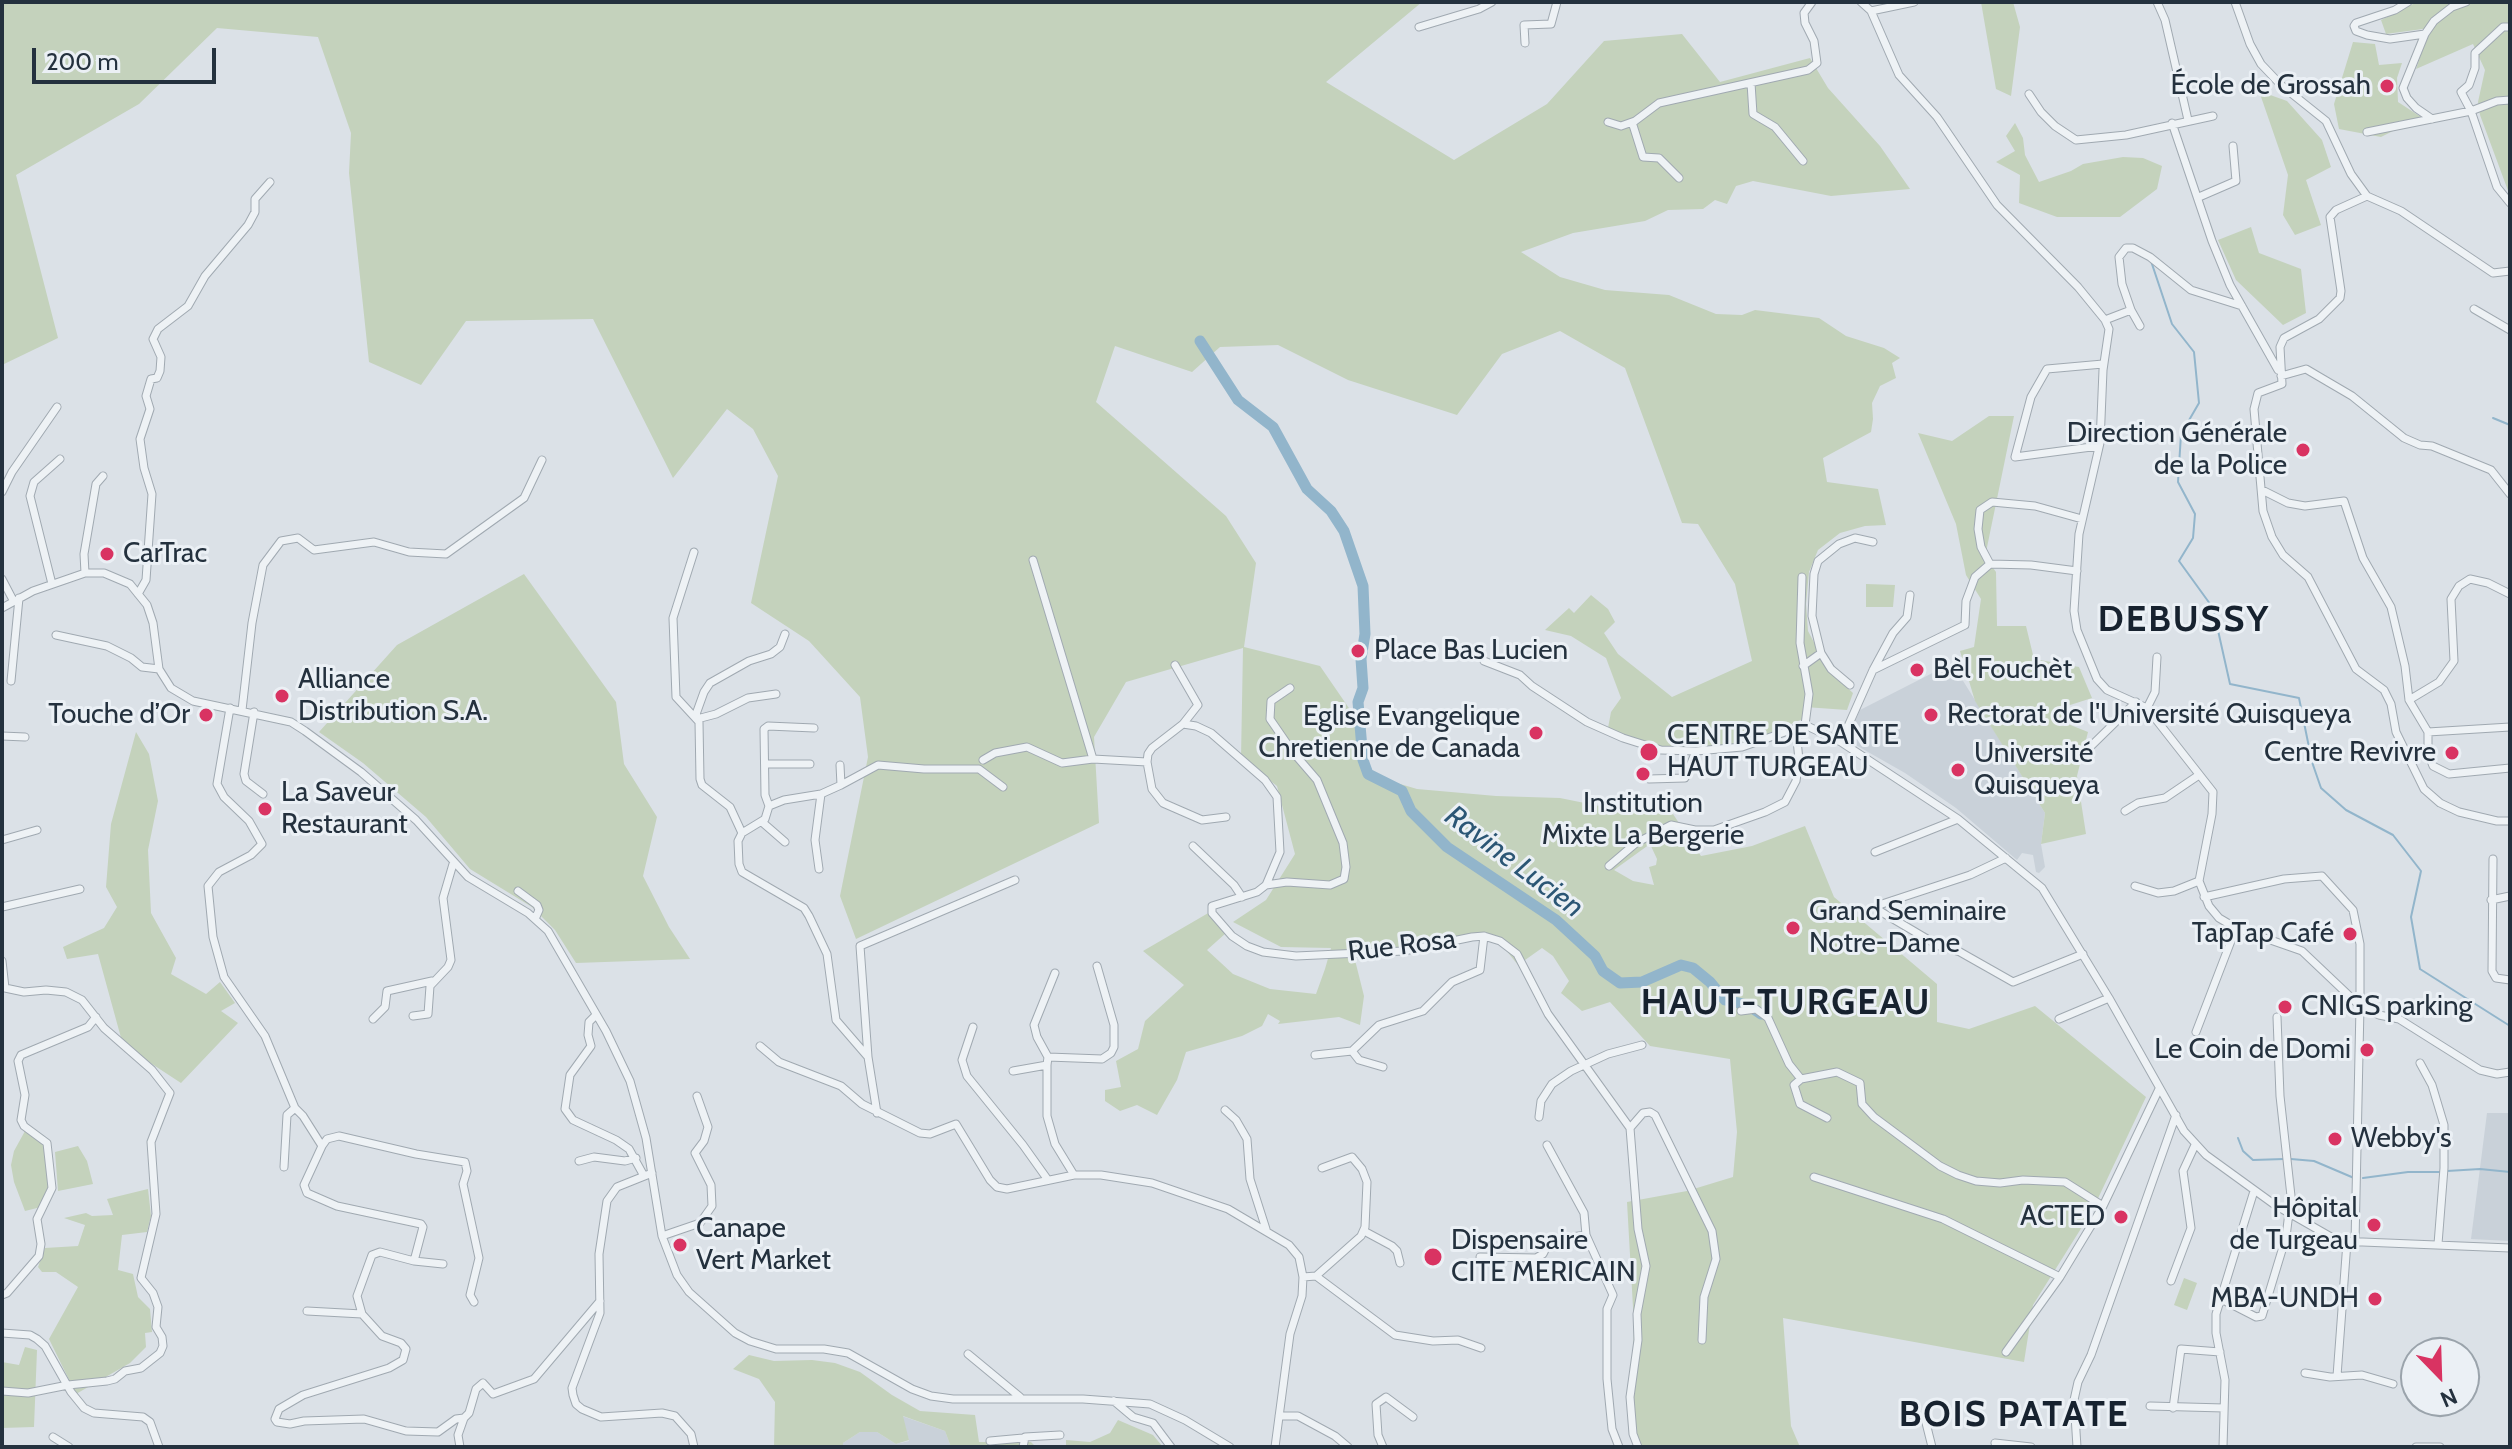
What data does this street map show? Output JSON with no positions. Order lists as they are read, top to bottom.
{
  "streets": {
    "street": ["Rue Rosa"]
  },
  "districts": ["DEBUSSY", "HAUT-TURGEAU", "BOIS PATATE"],
  "water": ["Ravine Lucien"],
  "places": [
    "École de Grossah",
    "Direction Générale de la Police",
    "CarTrac",
    "Place Bas Lucien",
    "Bèl Fouchèt",
    "Alliance Distribution S.A.",
    "Touche d’Or",
    "Rectorat de l'Université Quisqueya",
    "Eglise Evangelique Chretienne de Canada",
    "CENTRE DE SANTE HAUT TURGEAU",
    "Centre Revivre",
    "Université Quisqueya",
    "Institution Mixte La Bergerie",
    "La Saveur Restaurant",
    "Grand Seminaire Notre-Dame",
    "TapTap Café",
    "CNIGS parking",
    "Le Coin de Domi",
    "Webby's",
    "ACTED",
    "Hôpital de Turgeau",
    "Canape Vert Market",
    "Dispensaire CITE MERICAIN",
    "MBA-UNDH"
  ],
  "scale_bar": "200 m",
  "north": "bottom right"
}
